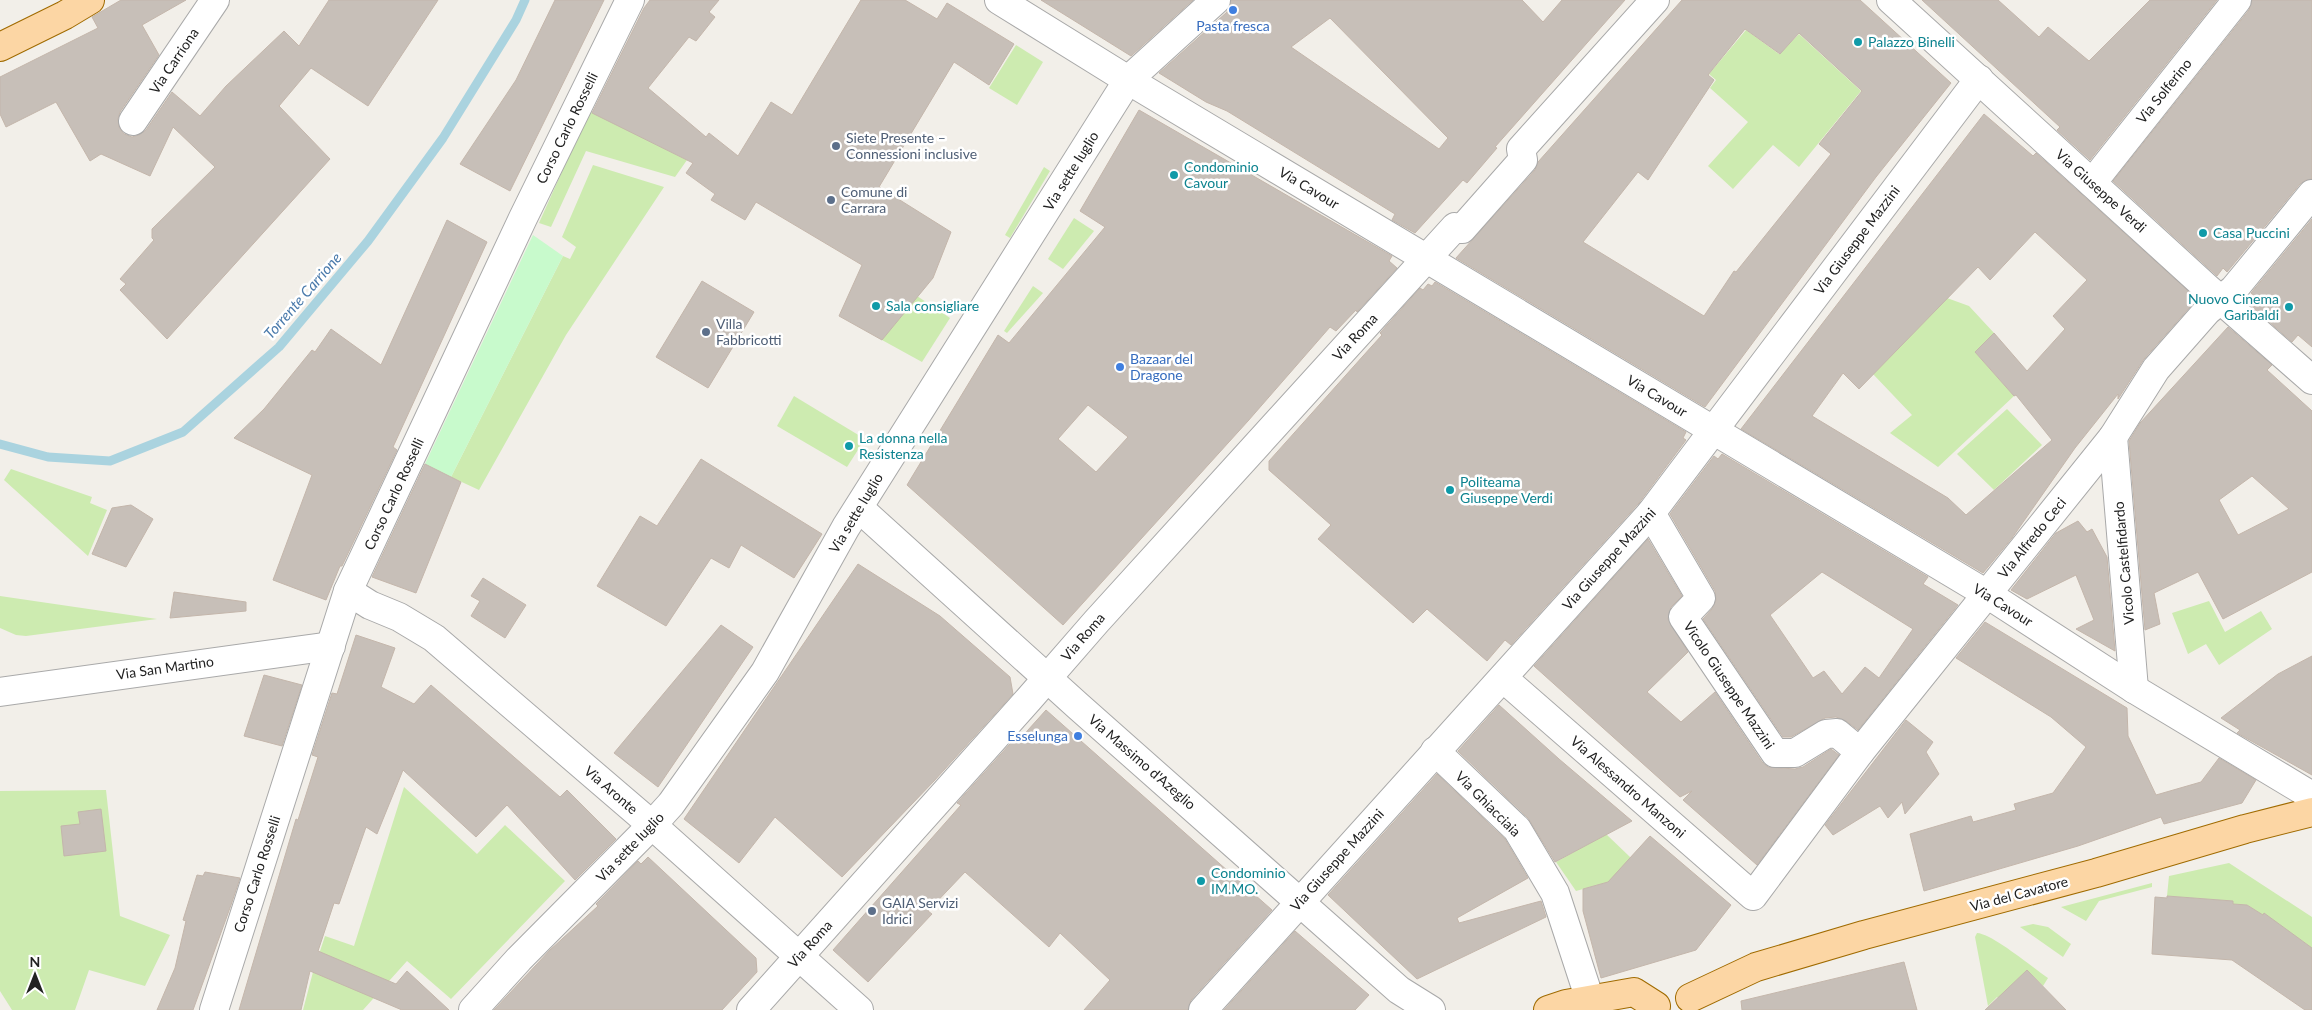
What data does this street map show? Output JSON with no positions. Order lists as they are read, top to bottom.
{
  "streets": {
    "main road": ["Via del Cavatore"],
    "street": [
      "Via Carriona",
      "Via Solferino",
      "Corso Carlo Rosselli",
      "Via sette luglio",
      "Via Cavour",
      "Via Giuseppe Verdi",
      "Via Giuseppe Mazzini",
      "Via Roma",
      "Via Alfredo Ceci",
      "Vicolo Castelfidardo",
      "Via San Martino",
      "Vicolo Giuseppe Mazzini",
      "Via Massimo d'Azeglio",
      "Via Alessandro Manzoni",
      "Via Aronte",
      "Via Ghiacciaia"
    ]
  },
  "crossings": [
    ["Via Solferino", "Via Giuseppe Verdi"],
    ["Corso Carlo Rosselli", "Via San Martino"],
    ["Corso Carlo Rosselli", "Via Aronte"],
    ["Via sette luglio", "Via Cavour"],
    ["Via sette luglio", "Via Massimo d'Azeglio"],
    ["Via sette luglio", "Via Aronte"],
    ["Via Cavour", "Via Giuseppe Mazzini"],
    ["Via Cavour", "Via Roma"],
    ["Via Cavour", "Via Alfredo Ceci"],
    ["Via Cavour", "Vicolo Castelfidardo"],
    ["Via Giuseppe Verdi", "Via Giuseppe Mazzini"],
    ["Via Giuseppe Verdi", "Via Alfredo Ceci"],
    ["Via Giuseppe Mazzini", "Vicolo Giuseppe Mazzini"],
    ["Via Giuseppe Mazzini", "Via Massimo d'Azeglio"],
    ["Via Giuseppe Mazzini", "Via Alessandro Manzoni"],
    ["Via Giuseppe Mazzini", "Via Ghiacciaia"],
    ["Via Roma", "Via Massimo d'Azeglio"],
    ["Via Roma", "Via Aronte"],
    ["Via Alfredo Ceci", "Vicolo Castelfidardo"],
    ["Via Alfredo Ceci", "Vicolo Giuseppe Mazzini"],
    ["Via Alfredo Ceci", "Via Alessandro Manzoni"]
  ],
  "water": ["Torrente Carrione"],
  "places": [
    "Pasta fresca",
    "Palazzo Binelli",
    "Siete Presente – Connessioni inclusive",
    "Condominio Cavour",
    "Comune di Carrara",
    "Casa Puccini",
    "Sala consigliare",
    "Nuovo Cinema Garibaldi",
    "Villa Fabbricotti",
    "Bazaar del Dragone",
    "La donna nella Resistenza",
    "Politeama Giuseppe Verdi",
    "Esselunga",
    "Condominio IM.MO.",
    "GAIA Servizi Idrici"
  ],
  "north": "top"
}
